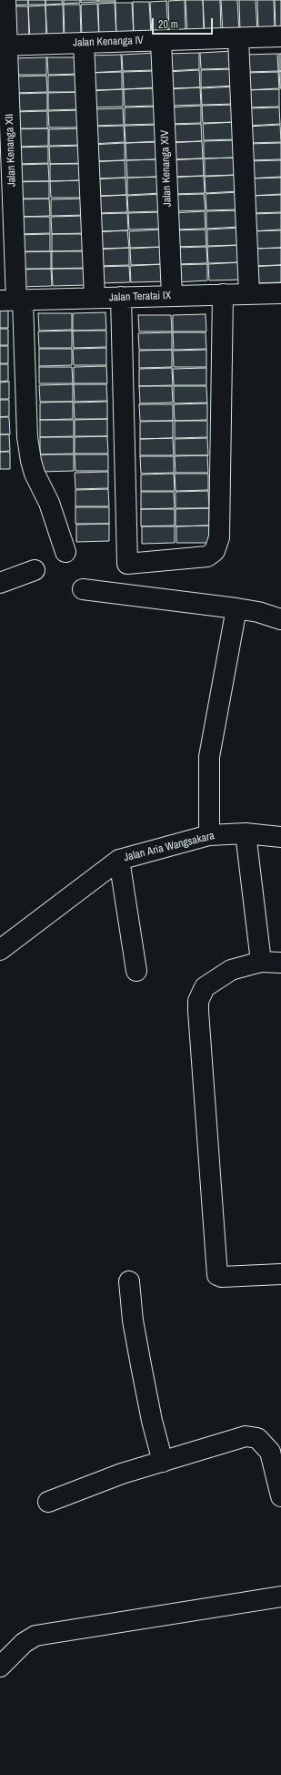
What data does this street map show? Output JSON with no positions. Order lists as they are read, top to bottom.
{
  "streets": {
    "street": [
      "Jalan Kenanga IV",
      "Jalan Kenanga XII",
      "Jalan Kenanga XIV",
      "Jalan Teratai IX",
      "Jalan Aria Wangsakara"
    ]
  },
  "crossings": [
    ["Jalan Kenanga IV", "Jalan Kenanga XII"],
    ["Jalan Kenanga IV", "Jalan Kenanga XIV"],
    ["Jalan Kenanga XII", "Jalan Teratai IX"],
    ["Jalan Kenanga XIV", "Jalan Teratai IX"]
  ],
  "scale_bar": "20 m"
}
